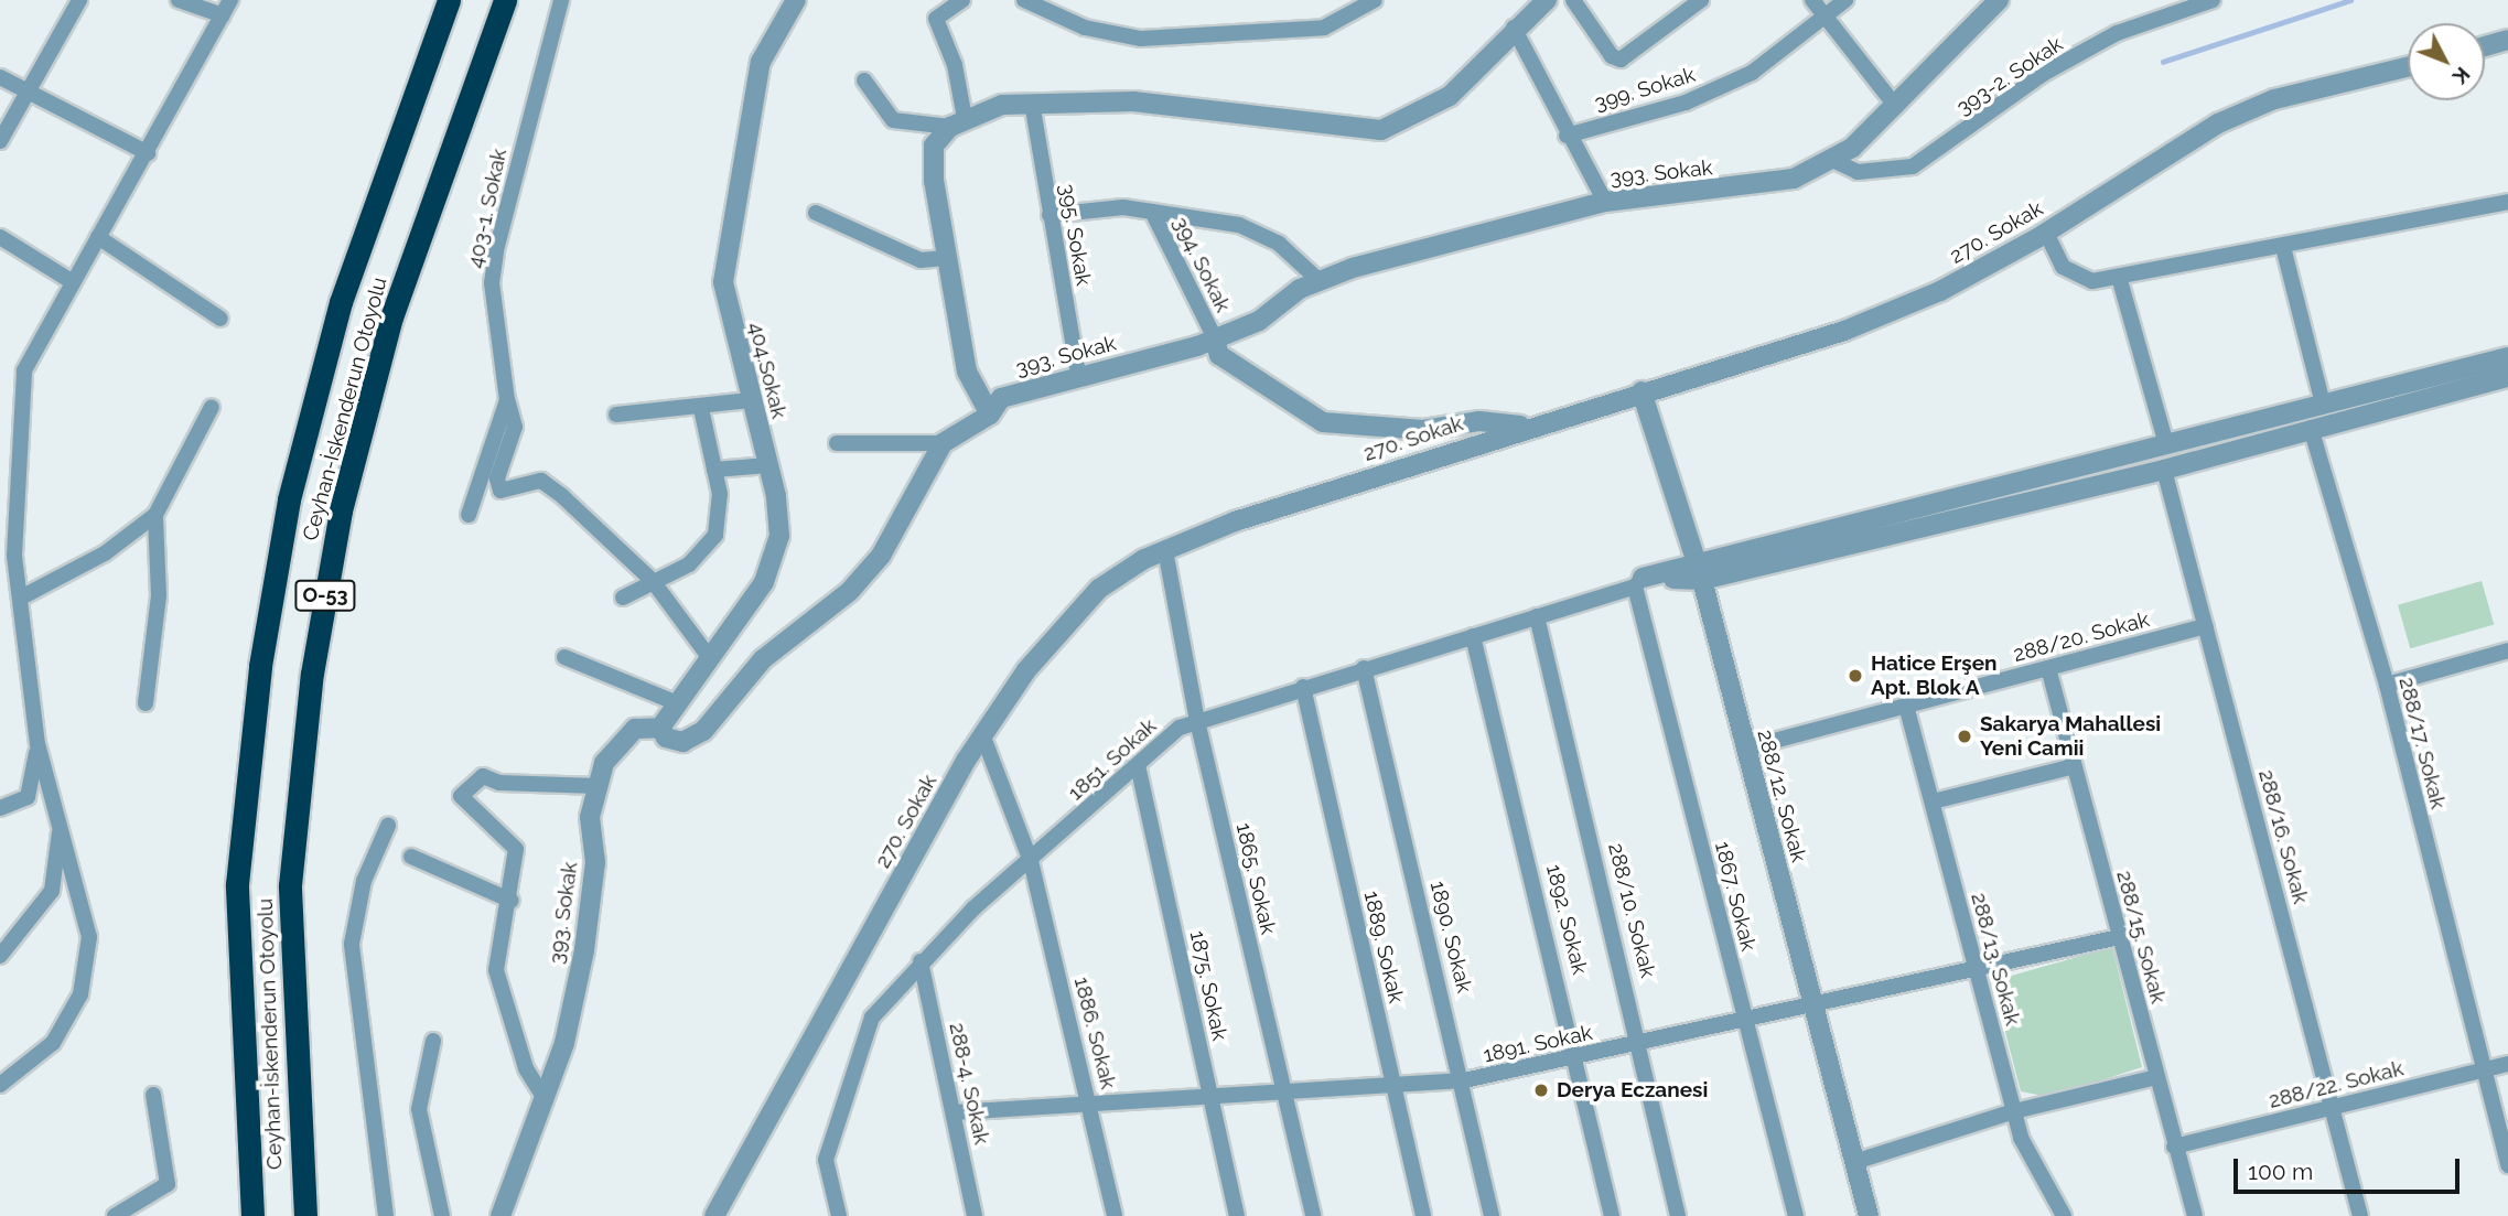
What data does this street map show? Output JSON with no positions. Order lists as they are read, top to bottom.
{
  "streets": {
    "highway": ["Ceyhan-İskenderun Otoyolu", "O-53"],
    "street": [
      "393-2. Sokak",
      "399. Sokak",
      "393. Sokak",
      "403-1. Sokak",
      "270. Sokak",
      "395. Sokak",
      "394. Sokak",
      "404.Sokak",
      "288/20. Sokak",
      "288/17. Sokak",
      "1851. Sokak",
      "288/12. Sokak",
      "288/16. Sokak",
      "1865. Sokak",
      "1867. Sokak",
      "288/10. Sokak",
      "1892. Sokak",
      "1890. Sokak",
      "288/15. Sokak",
      "1889. Sokak",
      "288/13. Sokak",
      "1875. Sokak",
      "1886. Sokak",
      "1891. Sokak",
      "288-4. Sokak",
      "288/22. Sokak"
    ]
  },
  "crossings": [
    ["393-2. Sokak", "393. Sokak"],
    ["393. Sokak", "395. Sokak"],
    ["393. Sokak", "394. Sokak"],
    ["393. Sokak", "404.Sokak"],
    ["270. Sokak", "288/12. Sokak"],
    ["270. Sokak", "1865. Sokak"],
    ["270. Sokak", "1886. Sokak"],
    ["395. Sokak", "394. Sokak"],
    ["288/20. Sokak", "288/12. Sokak"],
    ["288/20. Sokak", "288/16. Sokak"],
    ["288/20. Sokak", "288/15. Sokak"],
    ["288/20. Sokak", "288/13. Sokak"],
    ["288/17. Sokak", "288/22. Sokak"],
    ["1851. Sokak", "1865. Sokak"],
    ["1851. Sokak", "1867. Sokak"],
    ["1851. Sokak", "288/10. Sokak"],
    ["1851. Sokak", "1892. Sokak"],
    ["1851. Sokak", "1890. Sokak"],
    ["1851. Sokak", "1889. Sokak"],
    ["1851. Sokak", "1875. Sokak"],
    ["1851. Sokak", "1886. Sokak"],
    ["1851. Sokak", "288-4. Sokak"],
    ["288/12. Sokak", "1891. Sokak"],
    ["288/16. Sokak", "288/22. Sokak"],
    ["1865. Sokak", "1891. Sokak"],
    ["1867. Sokak", "1891. Sokak"],
    ["288/10. Sokak", "1891. Sokak"],
    ["1892. Sokak", "1891. Sokak"],
    ["1890. Sokak", "1891. Sokak"],
    ["288/15. Sokak", "1891. Sokak"],
    ["288/15. Sokak", "288/22. Sokak"],
    ["1889. Sokak", "1891. Sokak"],
    ["288/13. Sokak", "1891. Sokak"],
    ["1875. Sokak", "1891. Sokak"],
    ["1886. Sokak", "1891. Sokak"],
    ["1891. Sokak", "288-4. Sokak"]
  ],
  "places": ["Hatice Erşen Apt. Blok A", "Sakarya Mahallesi Yeni Camii", "Derya Eczanesi"],
  "scale_bar": "100 m",
  "north": "bottom right"
}
